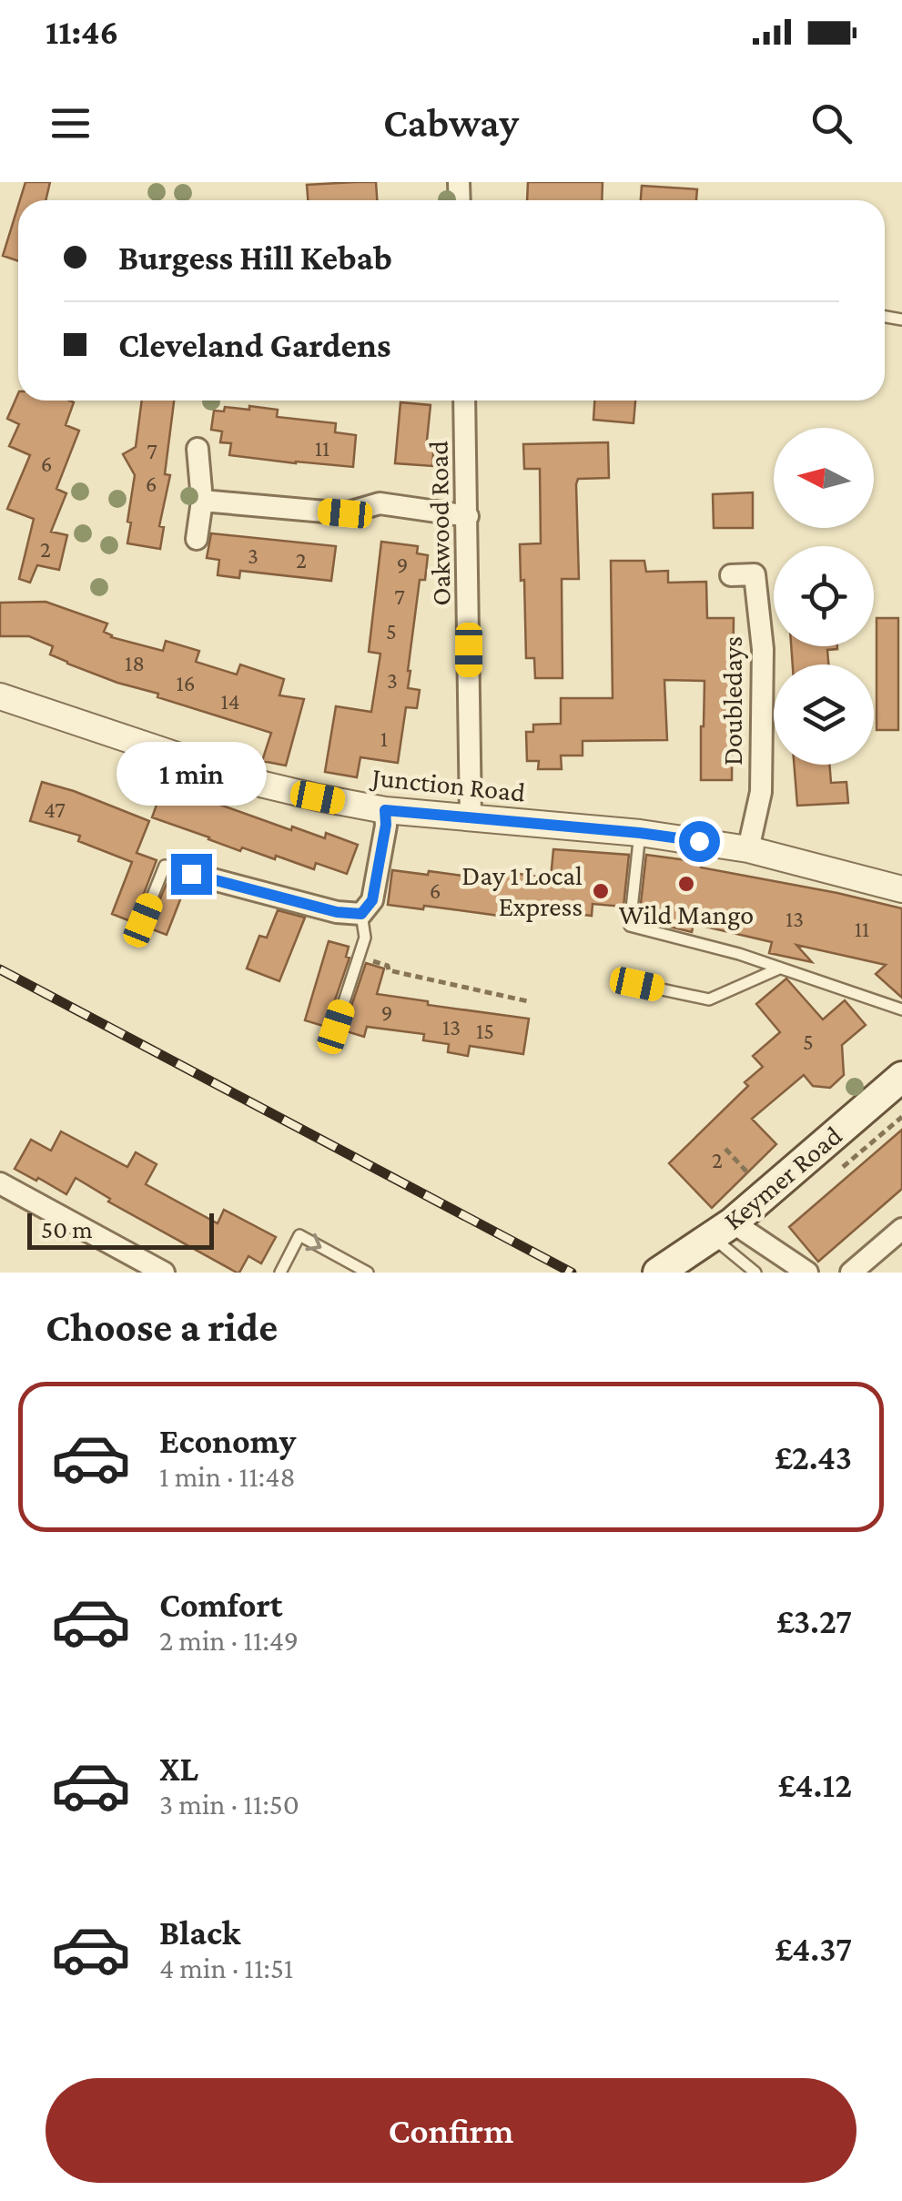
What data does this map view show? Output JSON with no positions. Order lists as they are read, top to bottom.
{
  "streets": {
    "main road": ["Keymer Road"],
    "street": ["Oakwood Road", "Doubledays", "Junction Road"]
  },
  "crossings": [
    ["Oakwood Road", "Junction Road"],
    ["Doubledays", "Junction Road"]
  ],
  "places": ["Wild Mango", "Day 1 Local Express"],
  "house_numbers": [
    "11",
    "7",
    "6",
    "6",
    "2",
    "3",
    "2",
    "9",
    "7",
    "5",
    "18",
    "3",
    "16",
    "14",
    "1",
    "47",
    "6",
    "13",
    "11",
    "9",
    "13",
    "15",
    "5",
    "2"
  ],
  "scale_bar": "50 m",
  "north": "left",
  "page": {
    "status": "11:46",
    "header": "Cabway",
    "banner": ["Burgess Hill Kebab", "Cleveland Gardens"],
    "bubble": "1 min",
    "scale": "50 m",
    "heading": "Choose a ride",
    "list": [
      {
        "name": "Economy",
        "note": "1 min · 11:48",
        "value": "£2.43"
      },
      {
        "name": "Comfort",
        "note": "2 min · 11:49",
        "value": "£3.27"
      },
      {
        "name": "XL",
        "note": "3 min · 11:50",
        "value": "£4.12"
      },
      {
        "name": "Black",
        "note": "4 min · 11:51",
        "value": "£4.37"
      }
    ],
    "buttons": "Confirm"
  }
}
